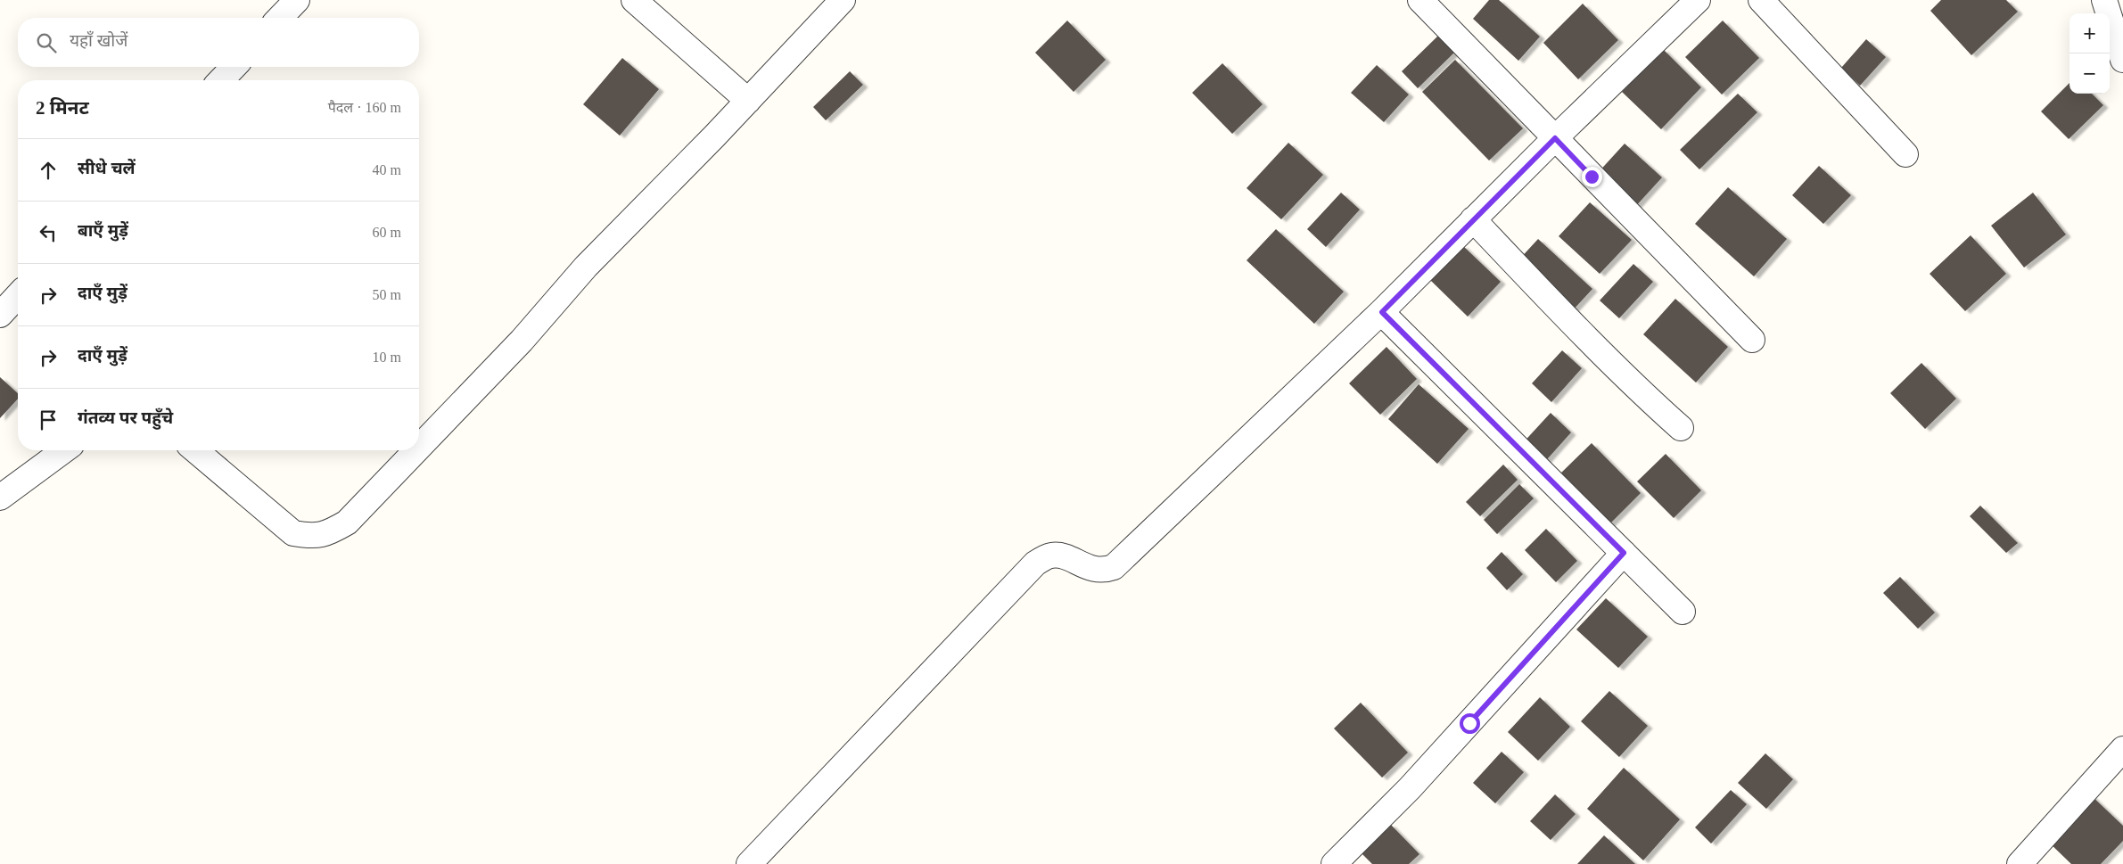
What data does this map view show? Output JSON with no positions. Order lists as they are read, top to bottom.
{
  "page": {
    "map_buttons": ["+", "−"],
    "search": "यहाँ खोजें",
    "heading": ["2 मिनट", "पैदल · 160 m"],
    "list": [
      ["सीधे चलें", "40 m"],
      ["बाएँ मुड़ें", "60 m"],
      ["दाएँ मुड़ें", "50 m"],
      ["दाएँ मुड़ें", "10 m"],
      "गंतव्य पर पहुँचे"
    ]
  }
}
